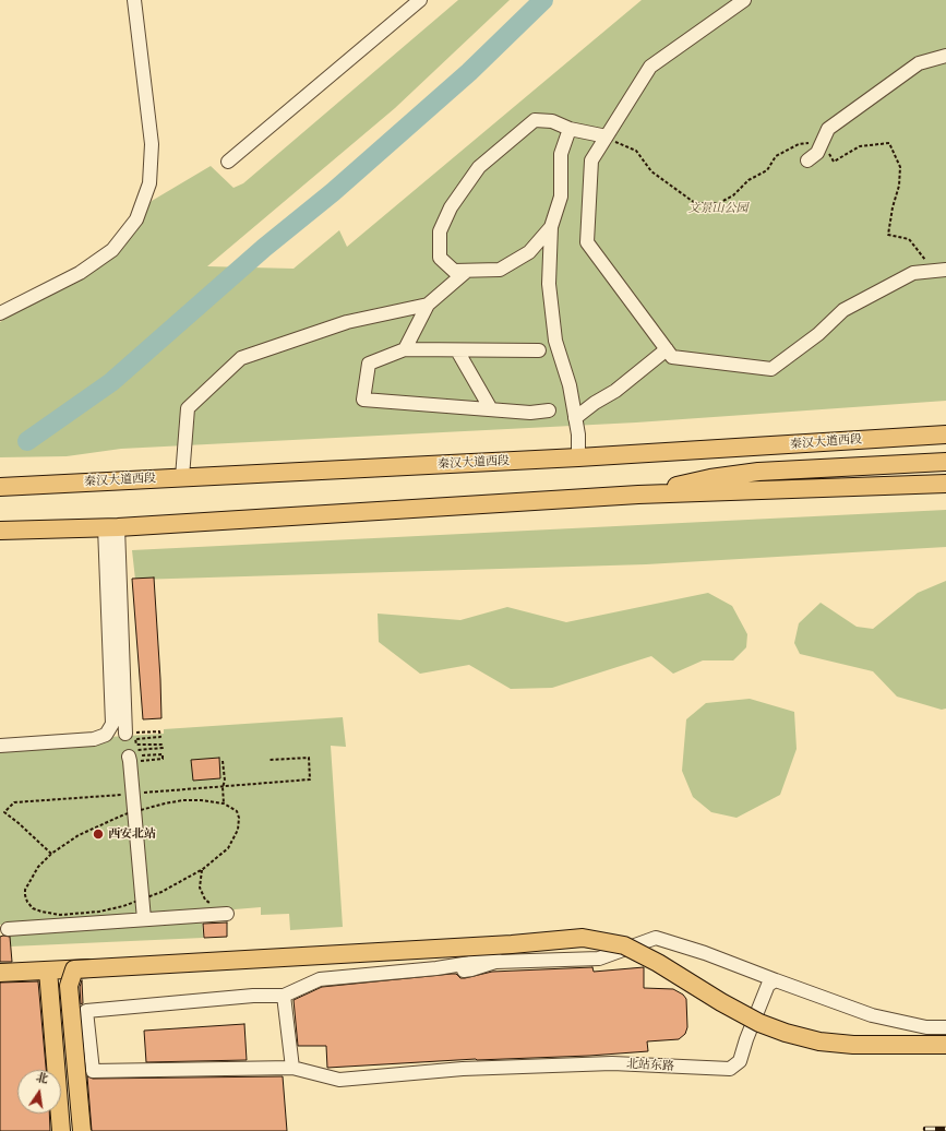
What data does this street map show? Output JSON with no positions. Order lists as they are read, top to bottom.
{
  "streets": {
    "main road": ["秦汉大道西段"],
    "street": ["北站东路"]
  },
  "parks": ["文景山公园"],
  "places": ["西安北站"],
  "north": "top"
}
